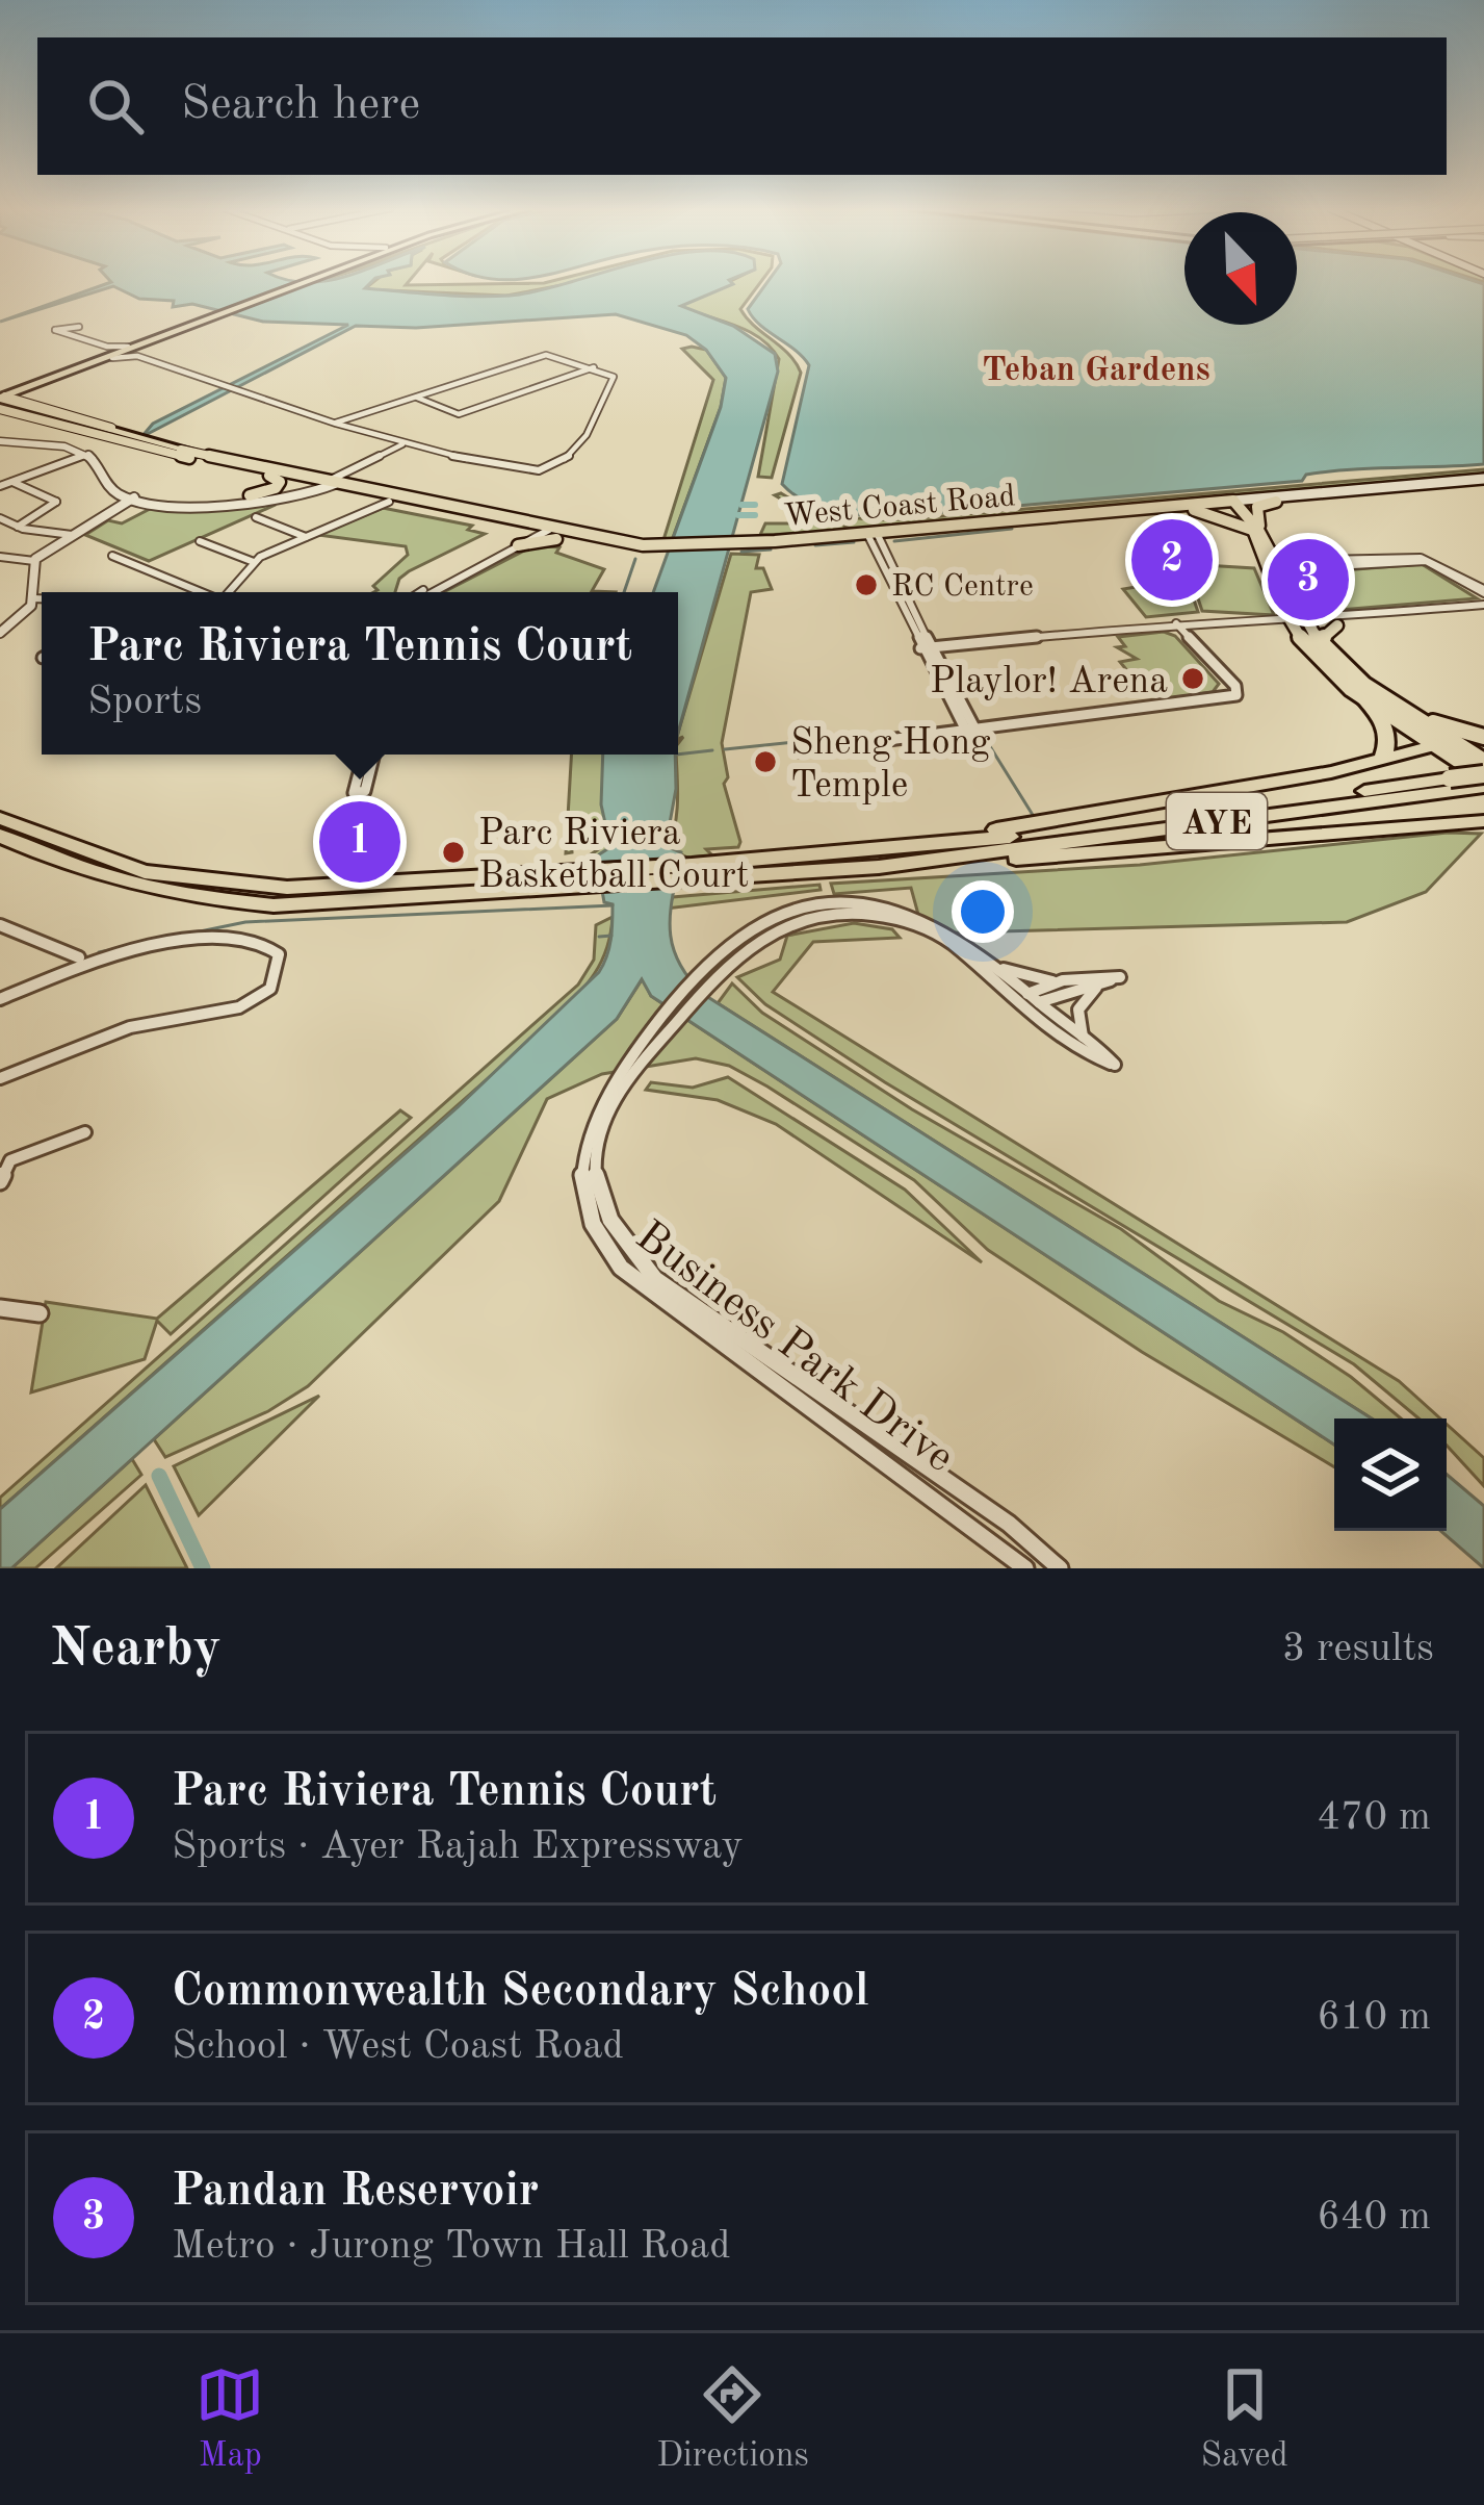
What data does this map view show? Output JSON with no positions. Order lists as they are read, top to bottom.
{
  "streets": {
    "highway": ["AYE"],
    "main road": ["West Coast Road"],
    "street": ["Business Park Drive"]
  },
  "districts": ["Teban Gardens"],
  "places": [
    "RC Centre",
    "Playlor! Arena",
    "Sheng Hong Temple",
    "Parc Riviera Basketball Court"
  ],
  "north": "bottom right",
  "page": {
    "search": "Search here",
    "pins": ["2", "3", "1"],
    "popup": ["Parc Riviera Tennis Court", "Sports"],
    "heading": ["Nearby", "3 results"],
    "list": [
      {
        "mark": "1",
        "name": "Parc Riviera Tennis Court",
        "note": "Sports · Ayer Rajah Expressway",
        "value": "470 m"
      },
      {
        "mark": "2",
        "name": "Commonwealth Secondary School",
        "note": "School · West Coast Road",
        "value": "610 m"
      },
      {
        "mark": "3",
        "name": "Pandan Reservoir",
        "note": "Metro · Jurong Town Hall Road",
        "value": "640 m"
      }
    ],
    "nav": ["Map", "Directions", "Saved"]
  }
}
